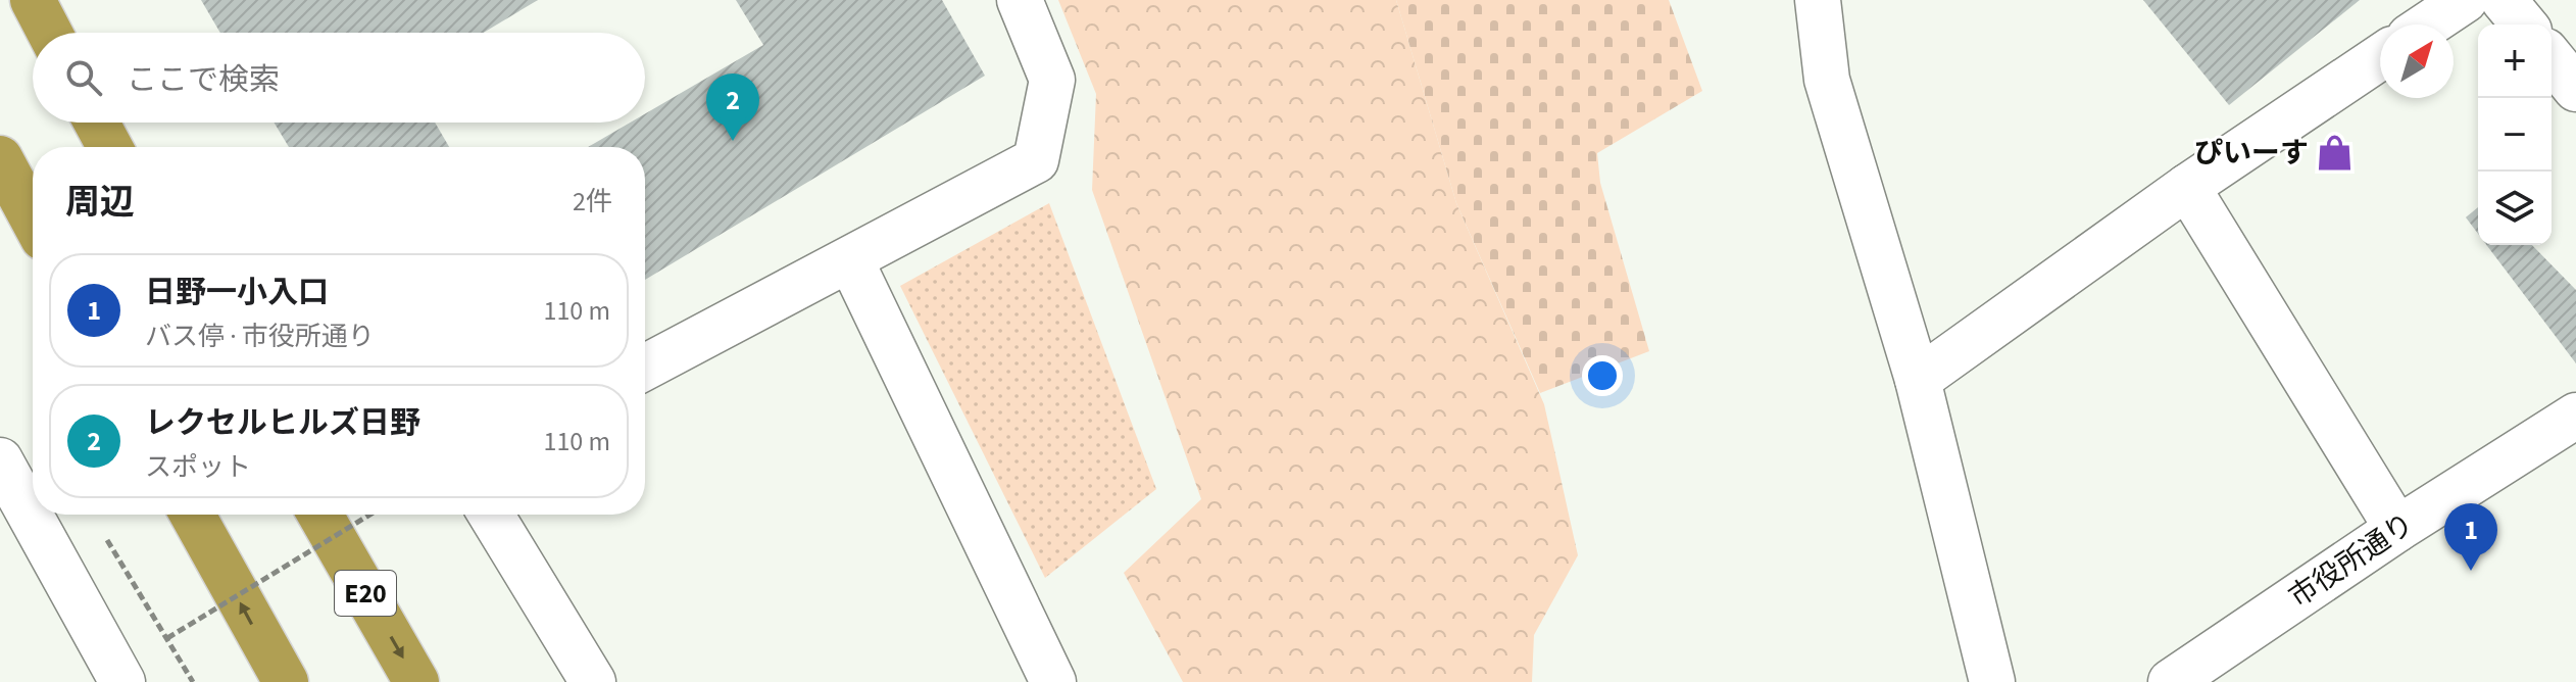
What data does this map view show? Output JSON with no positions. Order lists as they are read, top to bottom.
{
  "streets": {
    "highway": ["E20"],
    "street": ["市役所通り"]
  },
  "places": {
    "shop": ["ぴいーす"]
  },
  "north": "top right",
  "page": {
    "map_buttons": ["+", "−"],
    "search": "ここで検索",
    "pins": ["2", "1"],
    "heading": ["周辺", "2件"],
    "list": [
      {
        "mark": "1",
        "name": "日野一小入口",
        "note": "バス停 · 市役所通り",
        "value": "110 m"
      },
      {
        "mark": "2",
        "name": "レクセルヒルズ日野",
        "note": "スポット",
        "value": "110 m"
      }
    ]
  }
}
